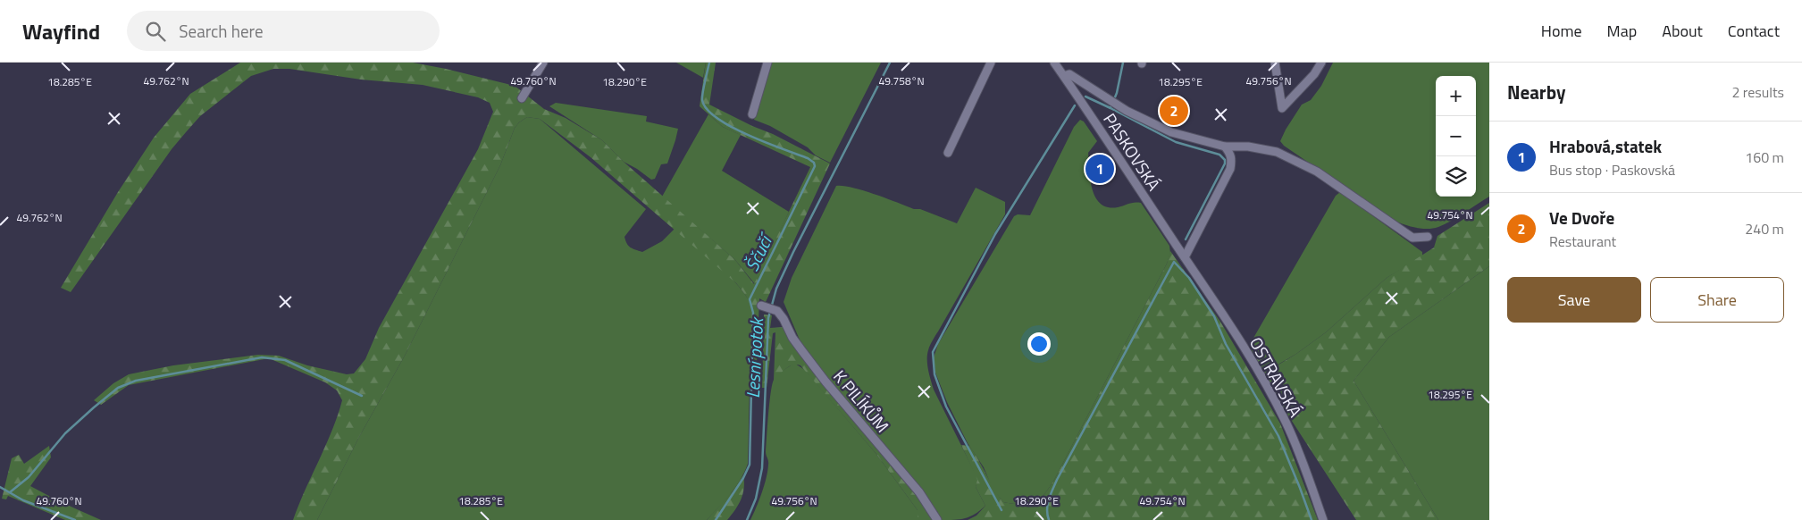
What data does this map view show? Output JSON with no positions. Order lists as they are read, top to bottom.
{
  "streets": {
    "street": ["PASKOVSKÁ", "OSTRAVSKÁ", "K PILÍKŮM"]
  },
  "crossings": [
    ["PASKOVSKÁ", "OSTRAVSKÁ"]
  ],
  "water": ["Ščučí", "Lesní potok"],
  "page": {
    "header": "Wayfind",
    "search": "Search here",
    "nav": [
      "Home",
      "Map",
      "About",
      "Contact"
    ],
    "heading": ["Nearby", "2 results"],
    "map_buttons": ["+", "−"],
    "pins": ["2", "1"],
    "list": [
      {
        "mark": "1",
        "name": "Hrabová,statek",
        "note": "Bus stop · Paskovská",
        "value": "160 m"
      },
      {
        "mark": "2",
        "name": "Ve Dvoře",
        "note": "Restaurant",
        "value": "240 m"
      }
    ],
    "buttons": ["Save", "Share"]
  },
  "coordinates": [
    "49.760°N",
    "49.758°N",
    "49.756°N",
    "49.762°N",
    "18.285°E",
    "18.295°E",
    "18.290°E",
    "49.754°N"
  ]
}
